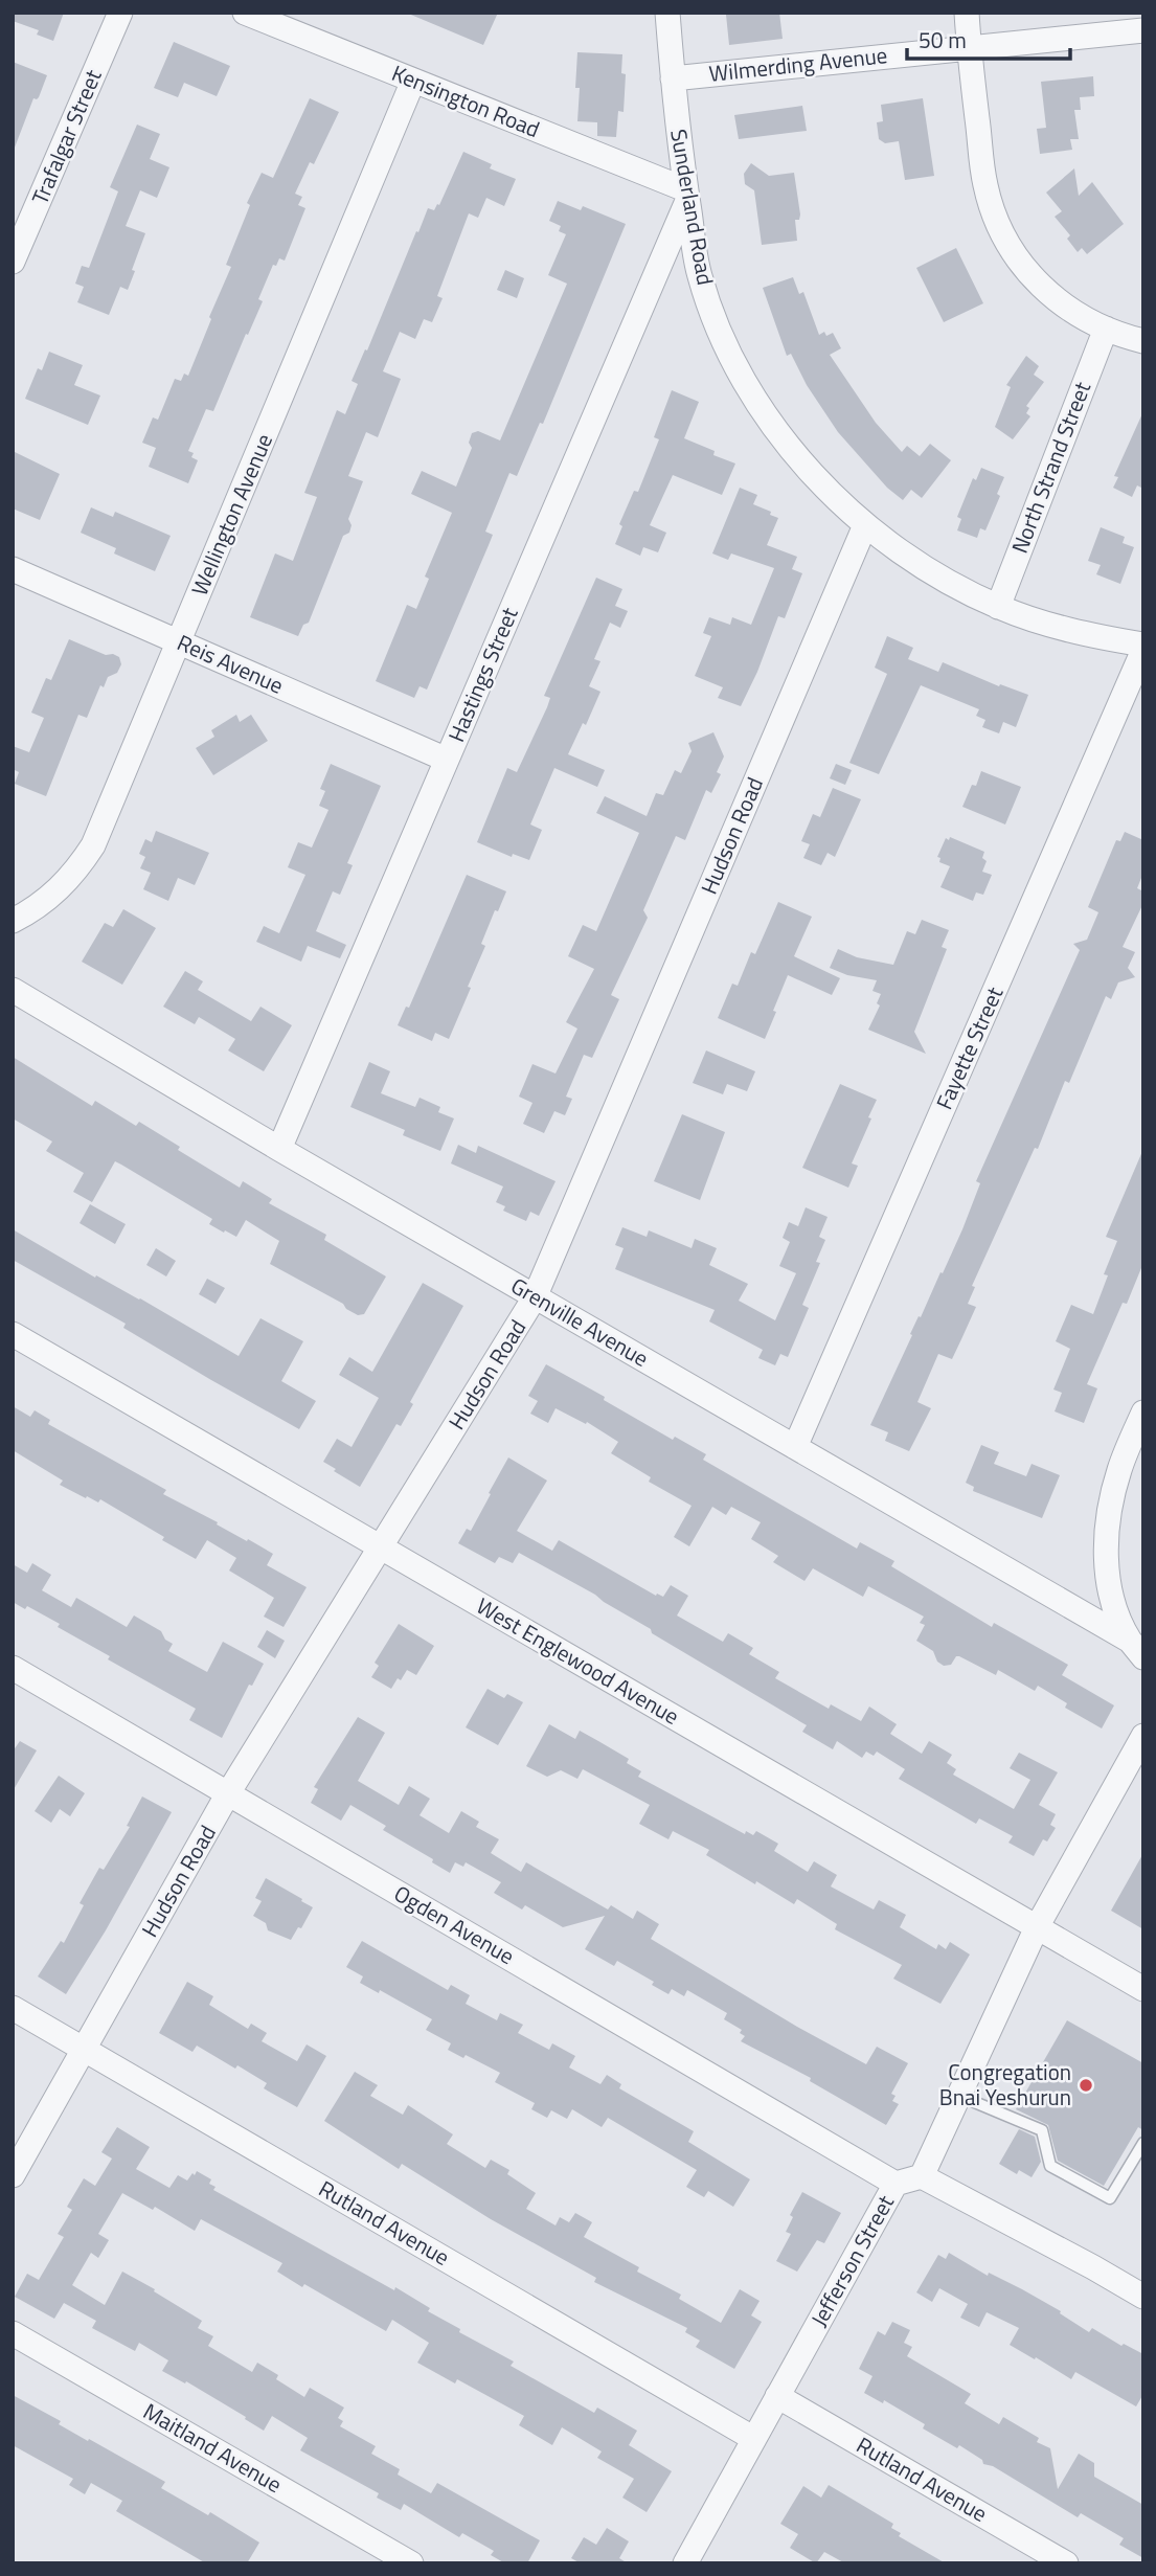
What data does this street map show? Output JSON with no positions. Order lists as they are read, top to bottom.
{
  "streets": {
    "street": [
      "Wilmerding Avenue",
      "Kensington Road",
      "Trafalgar Street",
      "Sunderland Road",
      "North Strand Street",
      "Wellington Avenue",
      "Reis Avenue",
      "Hastings Street",
      "Hudson Road",
      "Fayette Street",
      "Grenville Avenue",
      "West Englewood Avenue",
      "Ogden Avenue",
      "Rutland Avenue",
      "Jefferson Street",
      "Maitland Avenue"
    ]
  },
  "crossings": [
    ["Wilmerding Avenue", "Sunderland Road"],
    ["Kensington Road", "Sunderland Road"],
    ["Kensington Road", "Wellington Avenue"],
    ["Kensington Road", "Hastings Street"],
    ["Sunderland Road", "North Strand Street"],
    ["Sunderland Road", "Hastings Street"],
    ["Sunderland Road", "Hudson Road"],
    ["Sunderland Road", "Fayette Street"],
    ["Wellington Avenue", "Reis Avenue"],
    ["Reis Avenue", "Hastings Street"],
    ["Hastings Street", "Grenville Avenue"],
    ["Hudson Road", "Grenville Avenue"],
    ["Hudson Road", "West Englewood Avenue"],
    ["Hudson Road", "Ogden Avenue"],
    ["Hudson Road", "Rutland Avenue"],
    ["Fayette Street", "Grenville Avenue"],
    ["Ogden Avenue", "Jefferson Street"],
    ["Rutland Avenue", "Jefferson Street"]
  ],
  "places": ["Congregation Bnai Yeshurun"],
  "scale_bar": "50 m"
}
